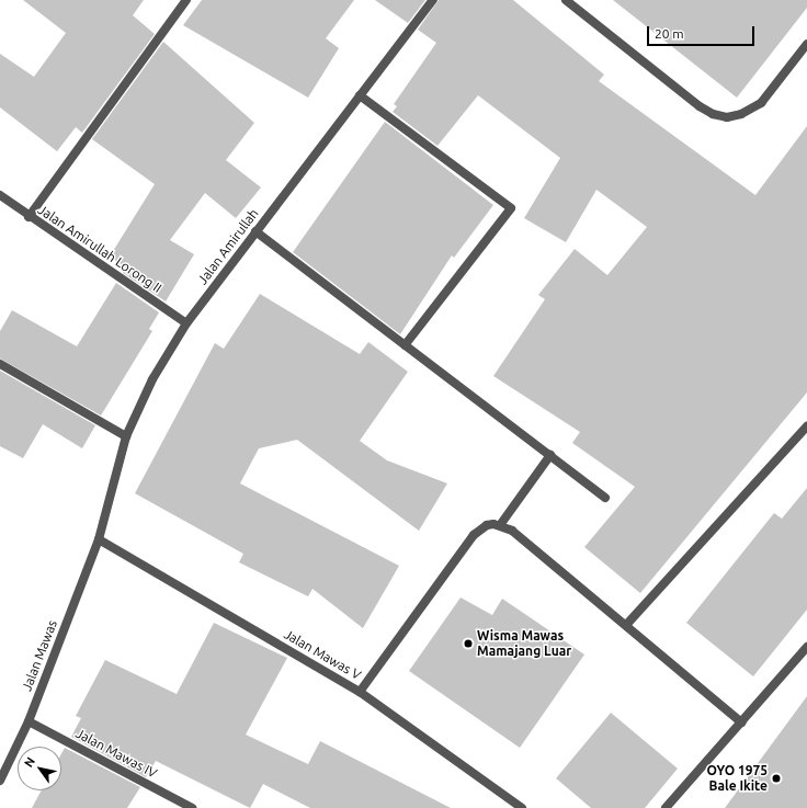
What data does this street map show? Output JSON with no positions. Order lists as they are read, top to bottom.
{
  "streets": {
    "street": [
      "Jalan Amirullah",
      "Jalan Amirullah Lorong II",
      "Jalan Mawas V",
      "Jalan Mawas",
      "Jalan Mawas IV"
    ]
  },
  "crossings": [
    ["Jalan Amirullah", "Jalan Amirullah Lorong II"],
    ["Jalan Amirullah", "Jalan Mawas V"],
    ["Jalan Amirullah", "Jalan Mawas"],
    ["Jalan Mawas V", "Jalan Mawas"],
    ["Jalan Mawas", "Jalan Mawas IV"]
  ],
  "places": ["Wisma Mawas Mamajang Luar", "OYO 1975 Bale Ikite"],
  "scale_bar": "20 m",
  "north": "top left"
}
